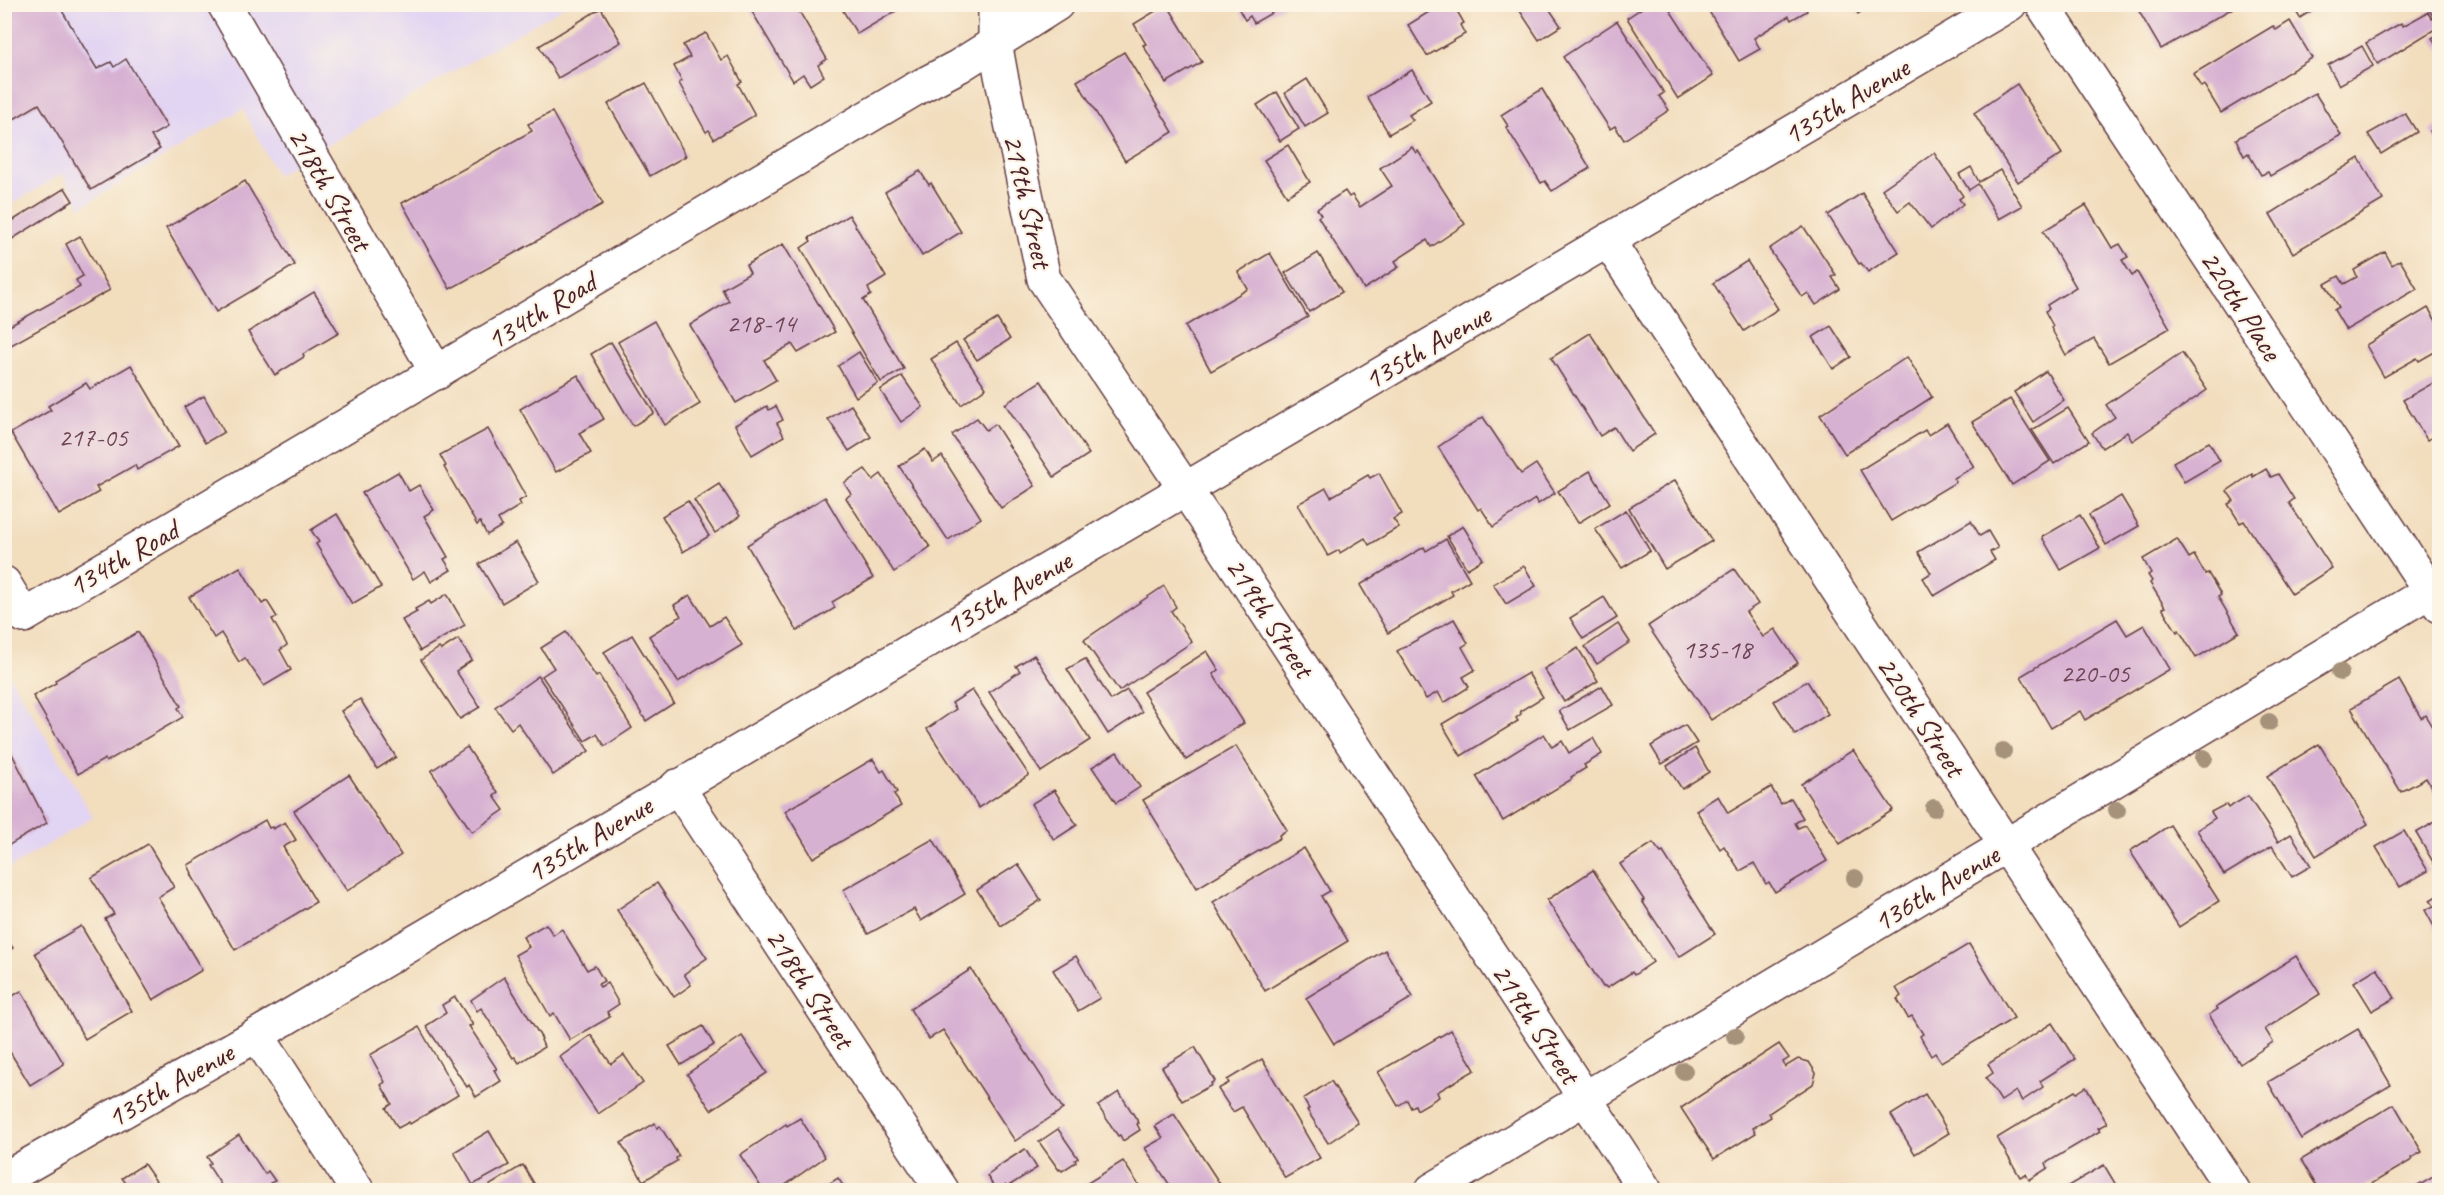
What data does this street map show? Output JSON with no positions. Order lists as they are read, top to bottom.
{
  "streets": {
    "street": [
      "135th Avenue",
      "218th Street",
      "219th Street",
      "220th Place",
      "134th Road",
      "220th Street",
      "136th Avenue"
    ]
  },
  "crossings": [
    ["135th Avenue", "218th Street"],
    ["135th Avenue", "219th Street"],
    ["135th Avenue", "220th Street"],
    ["218th Street", "134th Road"],
    ["219th Street", "134th Road"],
    ["219th Street", "136th Avenue"],
    ["220th Place", "136th Avenue"],
    ["220th Street", "136th Avenue"]
  ],
  "house_numbers": [
    "218-14",
    "217-05",
    "135-18",
    "220-05"
  ]
}
